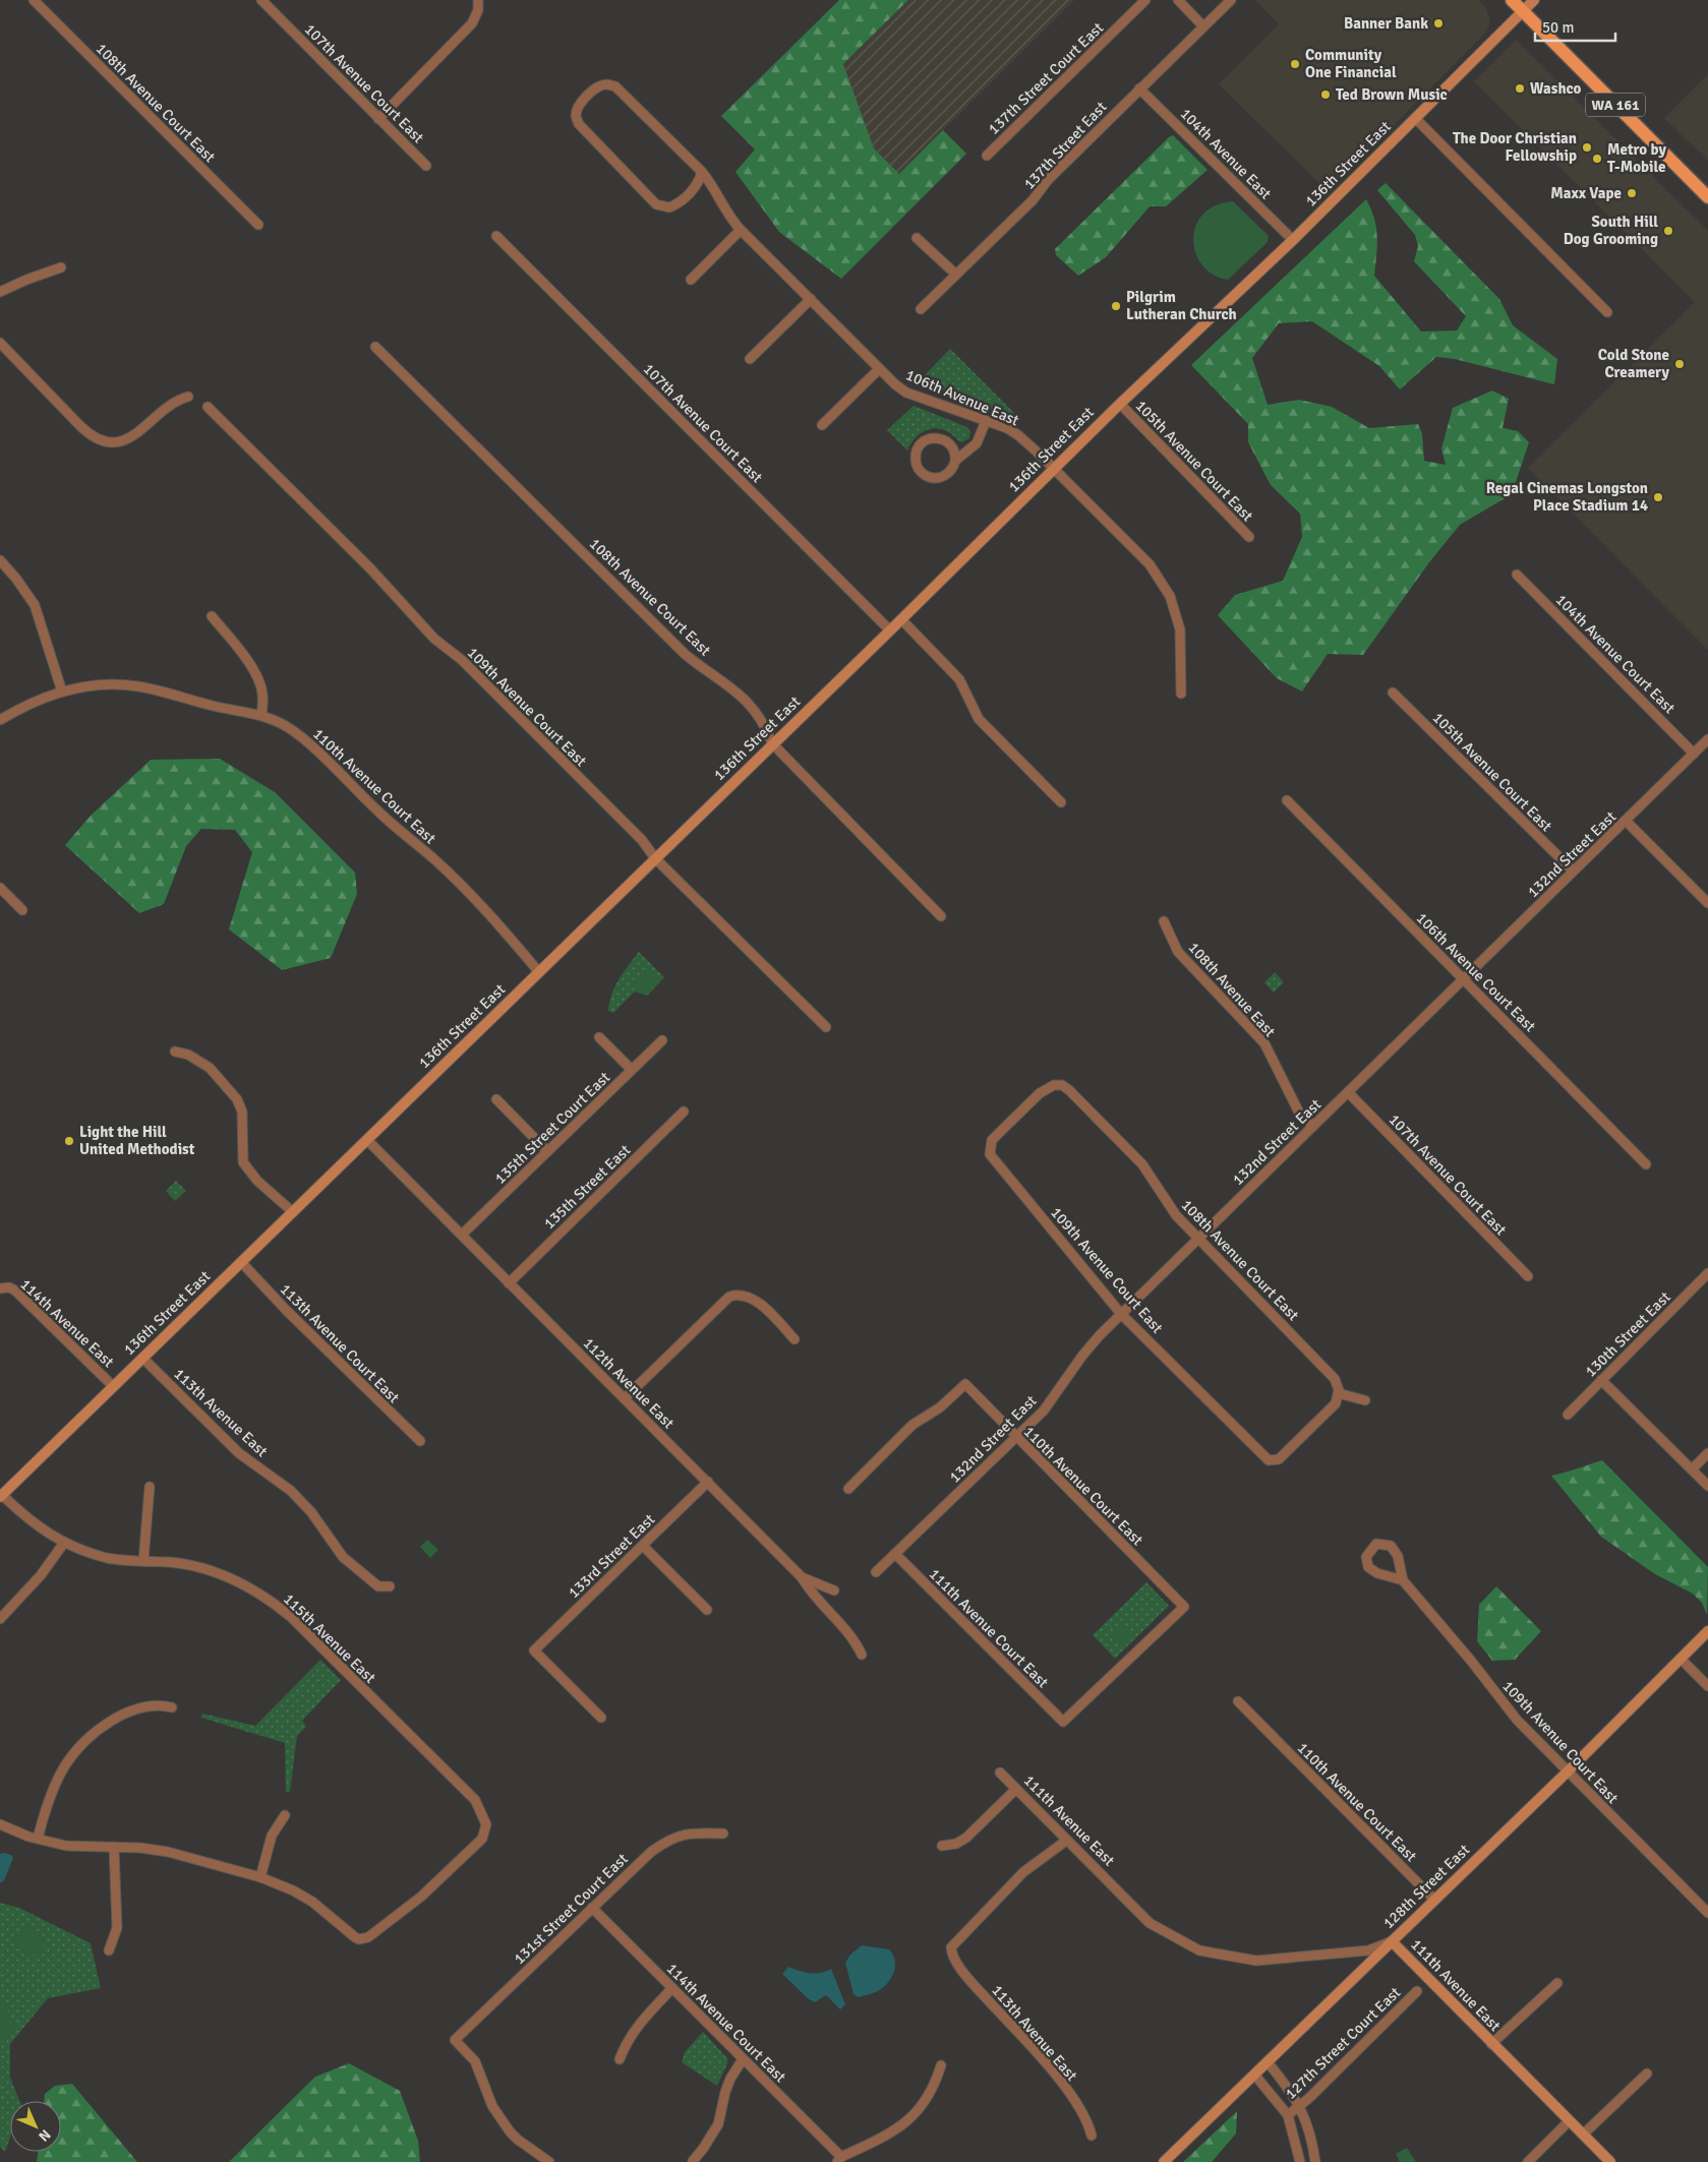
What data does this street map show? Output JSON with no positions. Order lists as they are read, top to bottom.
{
  "streets": {
    "main road": ["WA 161"],
    "street": [
      "137th Street Court East",
      "107th Avenue Court East",
      "108th Avenue Court East",
      "137th Street East",
      "104th Avenue East",
      "136th Street East",
      "106th Avenue East",
      "105th Avenue Court East",
      "104th Avenue Court East",
      "109th Avenue Court East",
      "110th Avenue Court East",
      "132nd Street East",
      "106th Avenue Court East",
      "108th Avenue East",
      "135th Street Court East",
      "135th Street East",
      "114th Avenue East",
      "130th Street East",
      "113th Avenue Court East",
      "112th Avenue East",
      "113th Avenue East",
      "133rd Street East",
      "111th Avenue Court East",
      "115th Avenue East",
      "111th Avenue East",
      "128th Street East",
      "131st Street Court East",
      "114th Avenue Court East",
      "127th Street Court East"
    ]
  },
  "crossings": [
    ["107th Avenue Court East", "136th Street East"],
    ["107th Avenue Court East", "132nd Street East"],
    ["108th Avenue Court East", "136th Street East"],
    ["108th Avenue Court East", "109th Avenue Court East"],
    ["108th Avenue Court East", "132nd Street East"],
    ["WA 161", "136th Street East"],
    ["137th Street East", "104th Avenue East"],
    ["104th Avenue East", "136th Street East"],
    ["136th Street East", "106th Avenue East"],
    ["136th Street East", "105th Avenue Court East"],
    ["136th Street East", "109th Avenue Court East"],
    ["136th Street East", "110th Avenue Court East"],
    ["136th Street East", "114th Avenue East"],
    ["136th Street East", "113th Avenue Court East"],
    ["136th Street East", "112th Avenue East"],
    ["136th Street East", "113th Avenue East"],
    ["136th Street East", "115th Avenue East"],
    ["105th Avenue Court East", "132nd Street East"],
    ["104th Avenue Court East", "132nd Street East"],
    ["109th Avenue Court East", "132nd Street East"],
    ["109th Avenue Court East", "128th Street East"],
    ["110th Avenue Court East", "132nd Street East"],
    ["110th Avenue Court East", "111th Avenue Court East"],
    ["110th Avenue Court East", "128th Street East"],
    ["132nd Street East", "106th Avenue Court East"],
    ["132nd Street East", "108th Avenue East"],
    ["132nd Street East", "111th Avenue Court East"],
    ["135th Street Court East", "112th Avenue East"],
    ["135th Street East", "112th Avenue East"],
    ["112th Avenue East", "133rd Street East"],
    ["113th Avenue East", "111th Avenue East"],
    ["111th Avenue East", "128th Street East"],
    ["131st Street Court East", "114th Avenue Court East"]
  ],
  "places": [
    "Banner Bank",
    "Community One Financial",
    "Washco",
    "Ted Brown Music",
    "The Door Christian Fellowship",
    "Metro by T-Mobile",
    "Maxx Vape",
    "South Hill Dog Grooming",
    "Pilgrim Lutheran Church",
    "Cold Stone Creamery",
    "Regal Cinemas Longston Place Stadium 14",
    "Light the Hill United Methodist"
  ],
  "scale_bar": "50 m",
  "north": "bottom right"
}
